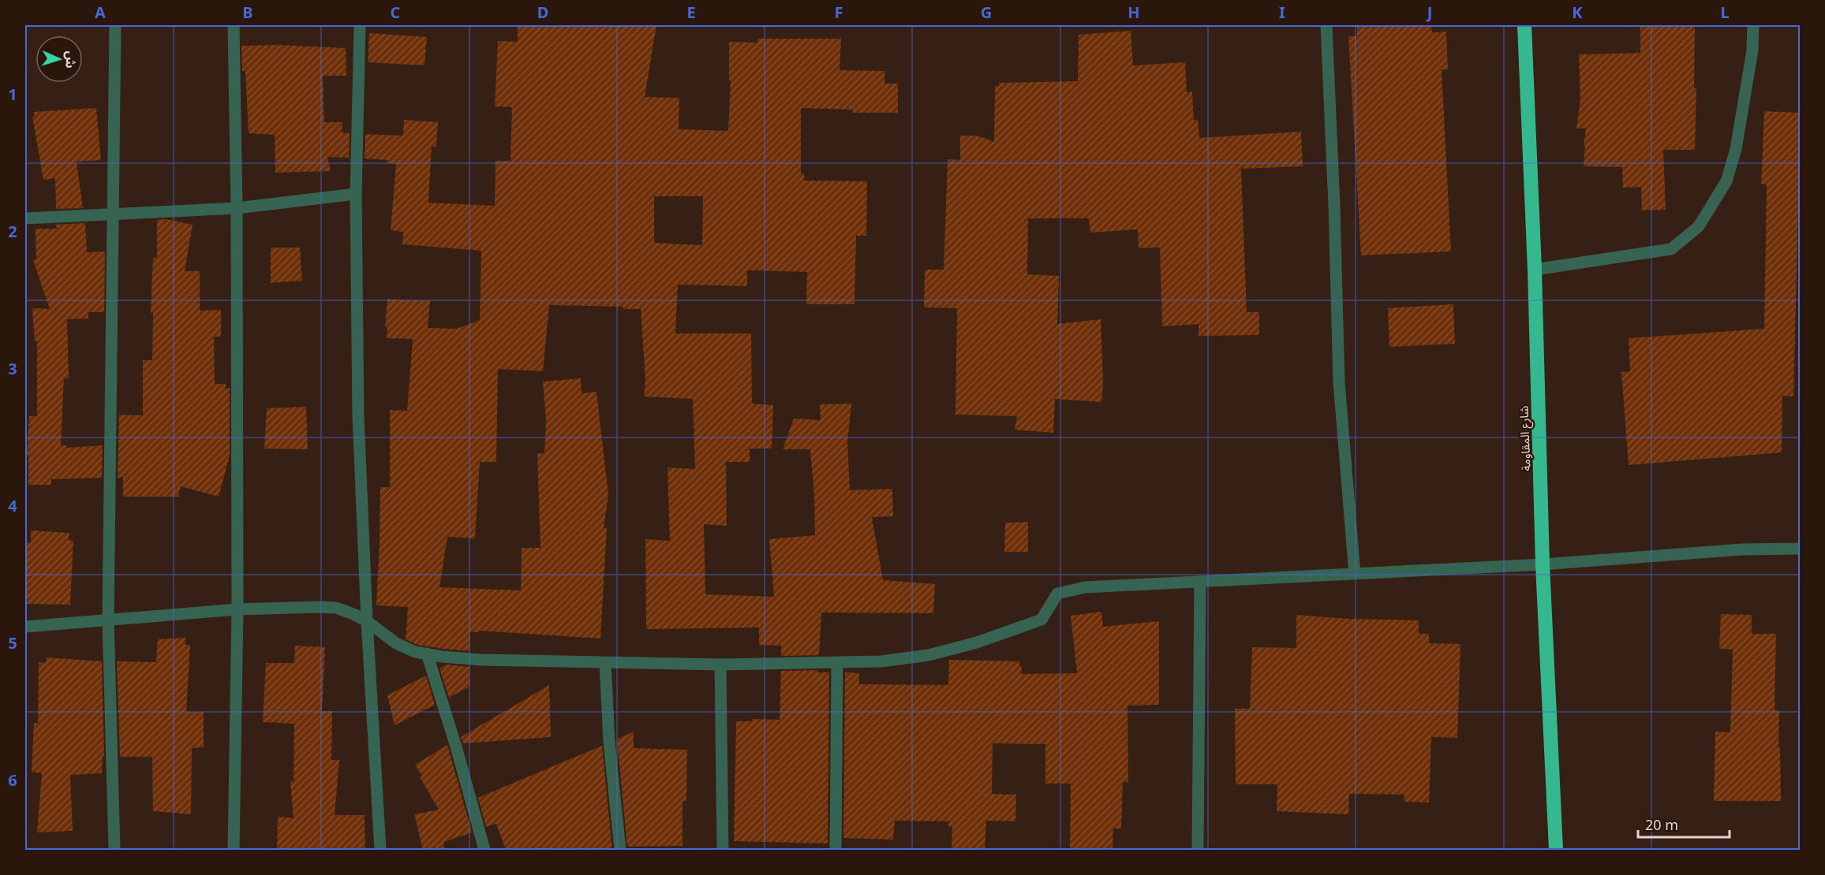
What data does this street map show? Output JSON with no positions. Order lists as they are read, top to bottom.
{
  "streets": {
    "highway": ["شارع المقاومة"]
  },
  "scale_bar": "20 m",
  "north": "right",
  "grid": {
    "columns": [
      "A",
      "B",
      "C",
      "D",
      "E",
      "F",
      "G",
      "H",
      "I",
      "J",
      "K",
      "L"
    ],
    "rows": [
      "1",
      "2",
      "3",
      "4",
      "5",
      "6"
    ]
  }
}
